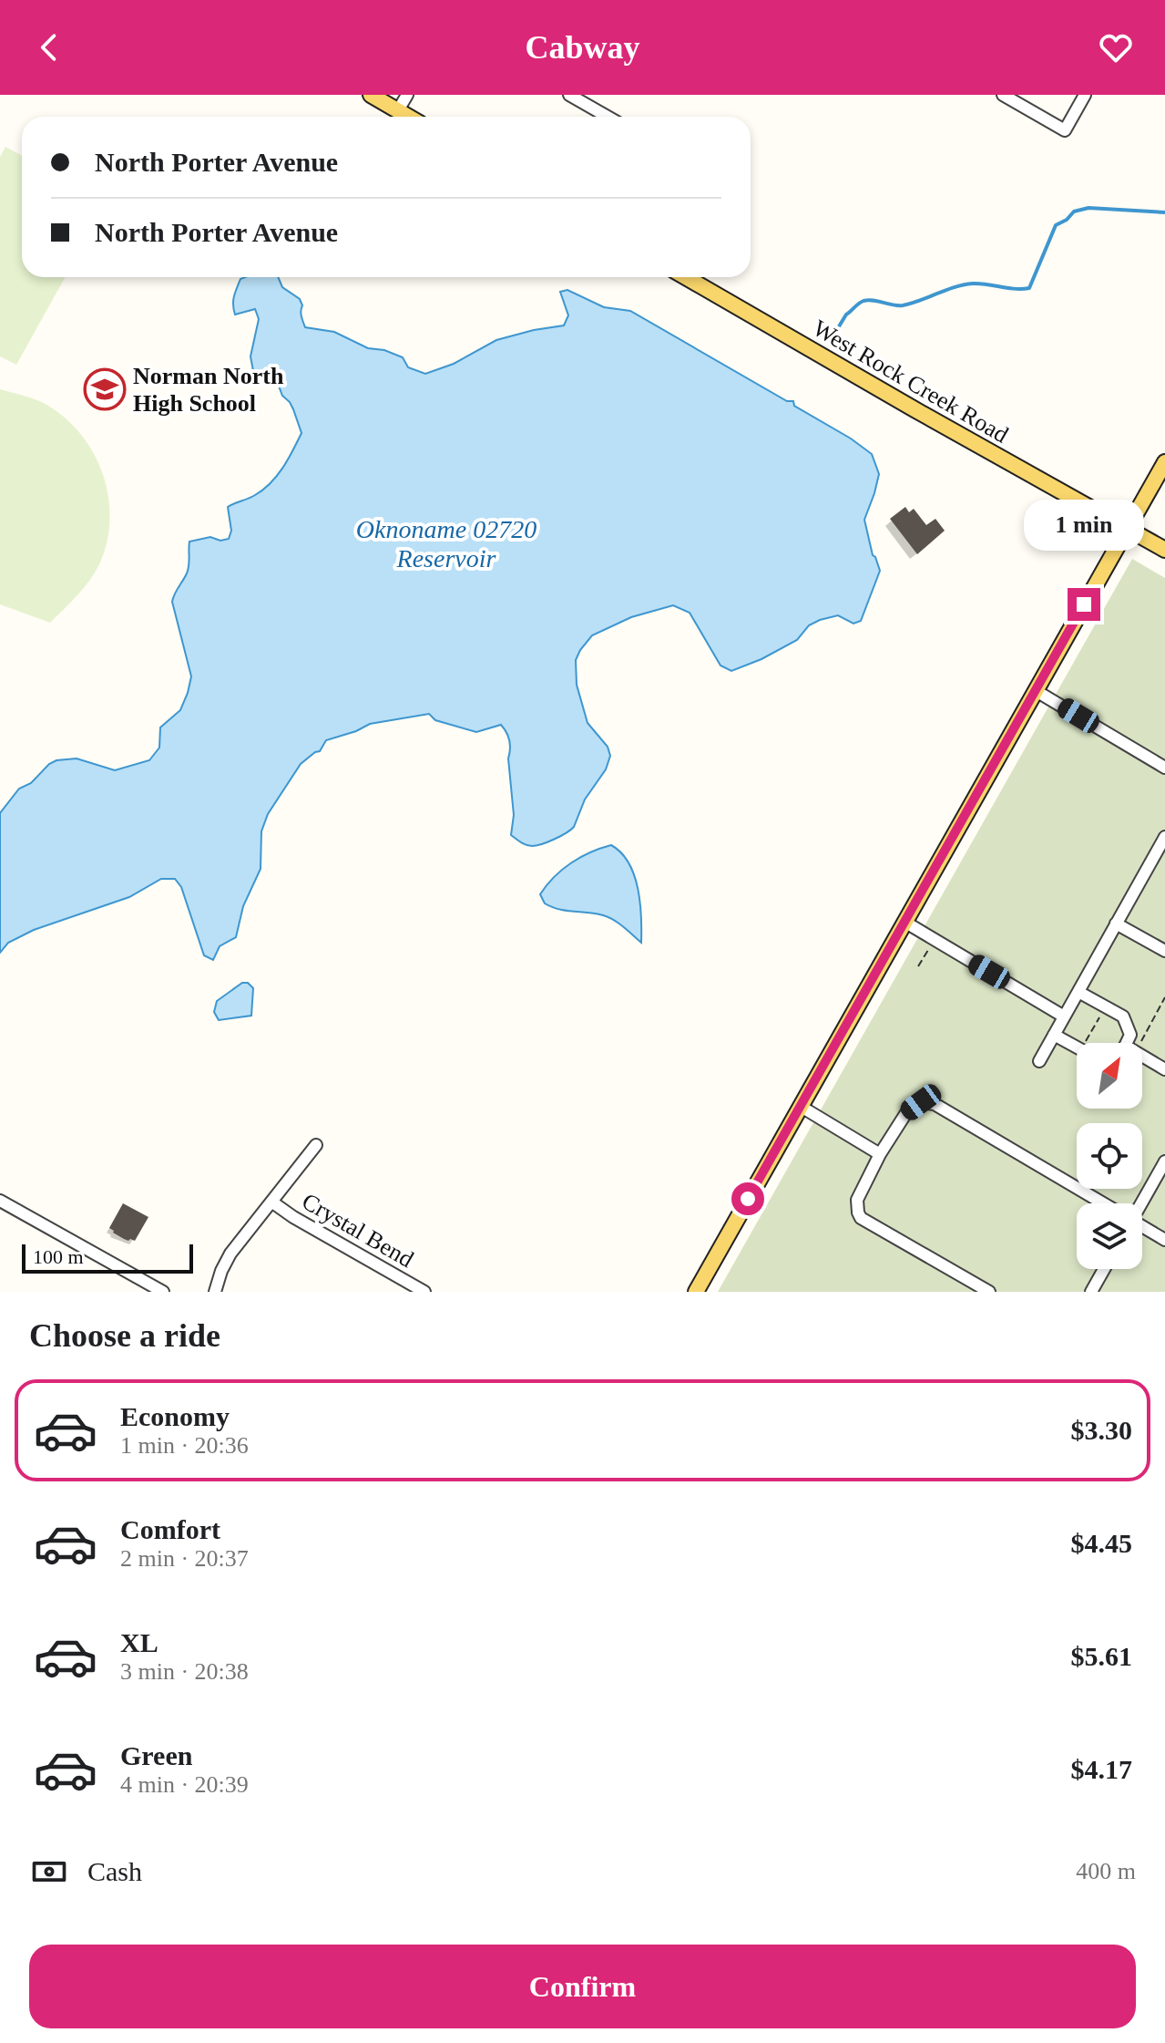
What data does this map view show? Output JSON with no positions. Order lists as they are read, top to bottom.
{
  "streets": {
    "main road": ["West Rock Creek Road"],
    "street": ["Crystal Bend"]
  },
  "water": ["Oknoname 02720 Reservoir"],
  "places": {
    "school or university": ["Norman North High School"]
  },
  "scale_bar": "100 m",
  "north": "top right",
  "page": {
    "header": "Cabway",
    "banner": ["North Porter Avenue", "North Porter Avenue"],
    "bubble": "1 min",
    "scale": "100 m",
    "heading": "Choose a ride",
    "list": [
      {
        "name": "Economy",
        "note": "1 min · 20:36",
        "value": "$3.30"
      },
      {
        "name": "Comfort",
        "note": "2 min · 20:37",
        "value": "$4.45"
      },
      {
        "name": "XL",
        "note": "3 min · 20:38",
        "value": "$5.61"
      },
      {
        "name": "Green",
        "note": "4 min · 20:39",
        "value": "$4.17"
      }
    ],
    "pay": ["Cash", "400 m"],
    "buttons": "Confirm"
  }
}
